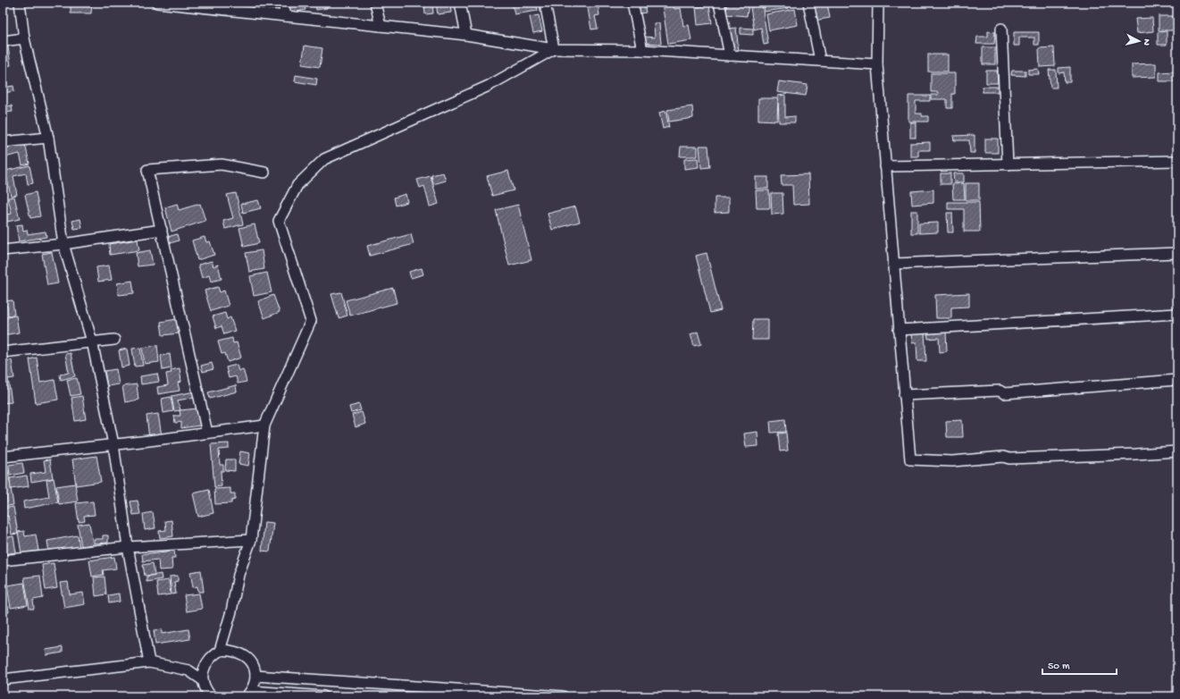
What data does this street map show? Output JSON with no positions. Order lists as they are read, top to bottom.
{
  "scale_bar": "50 m",
  "north": "right"
}
